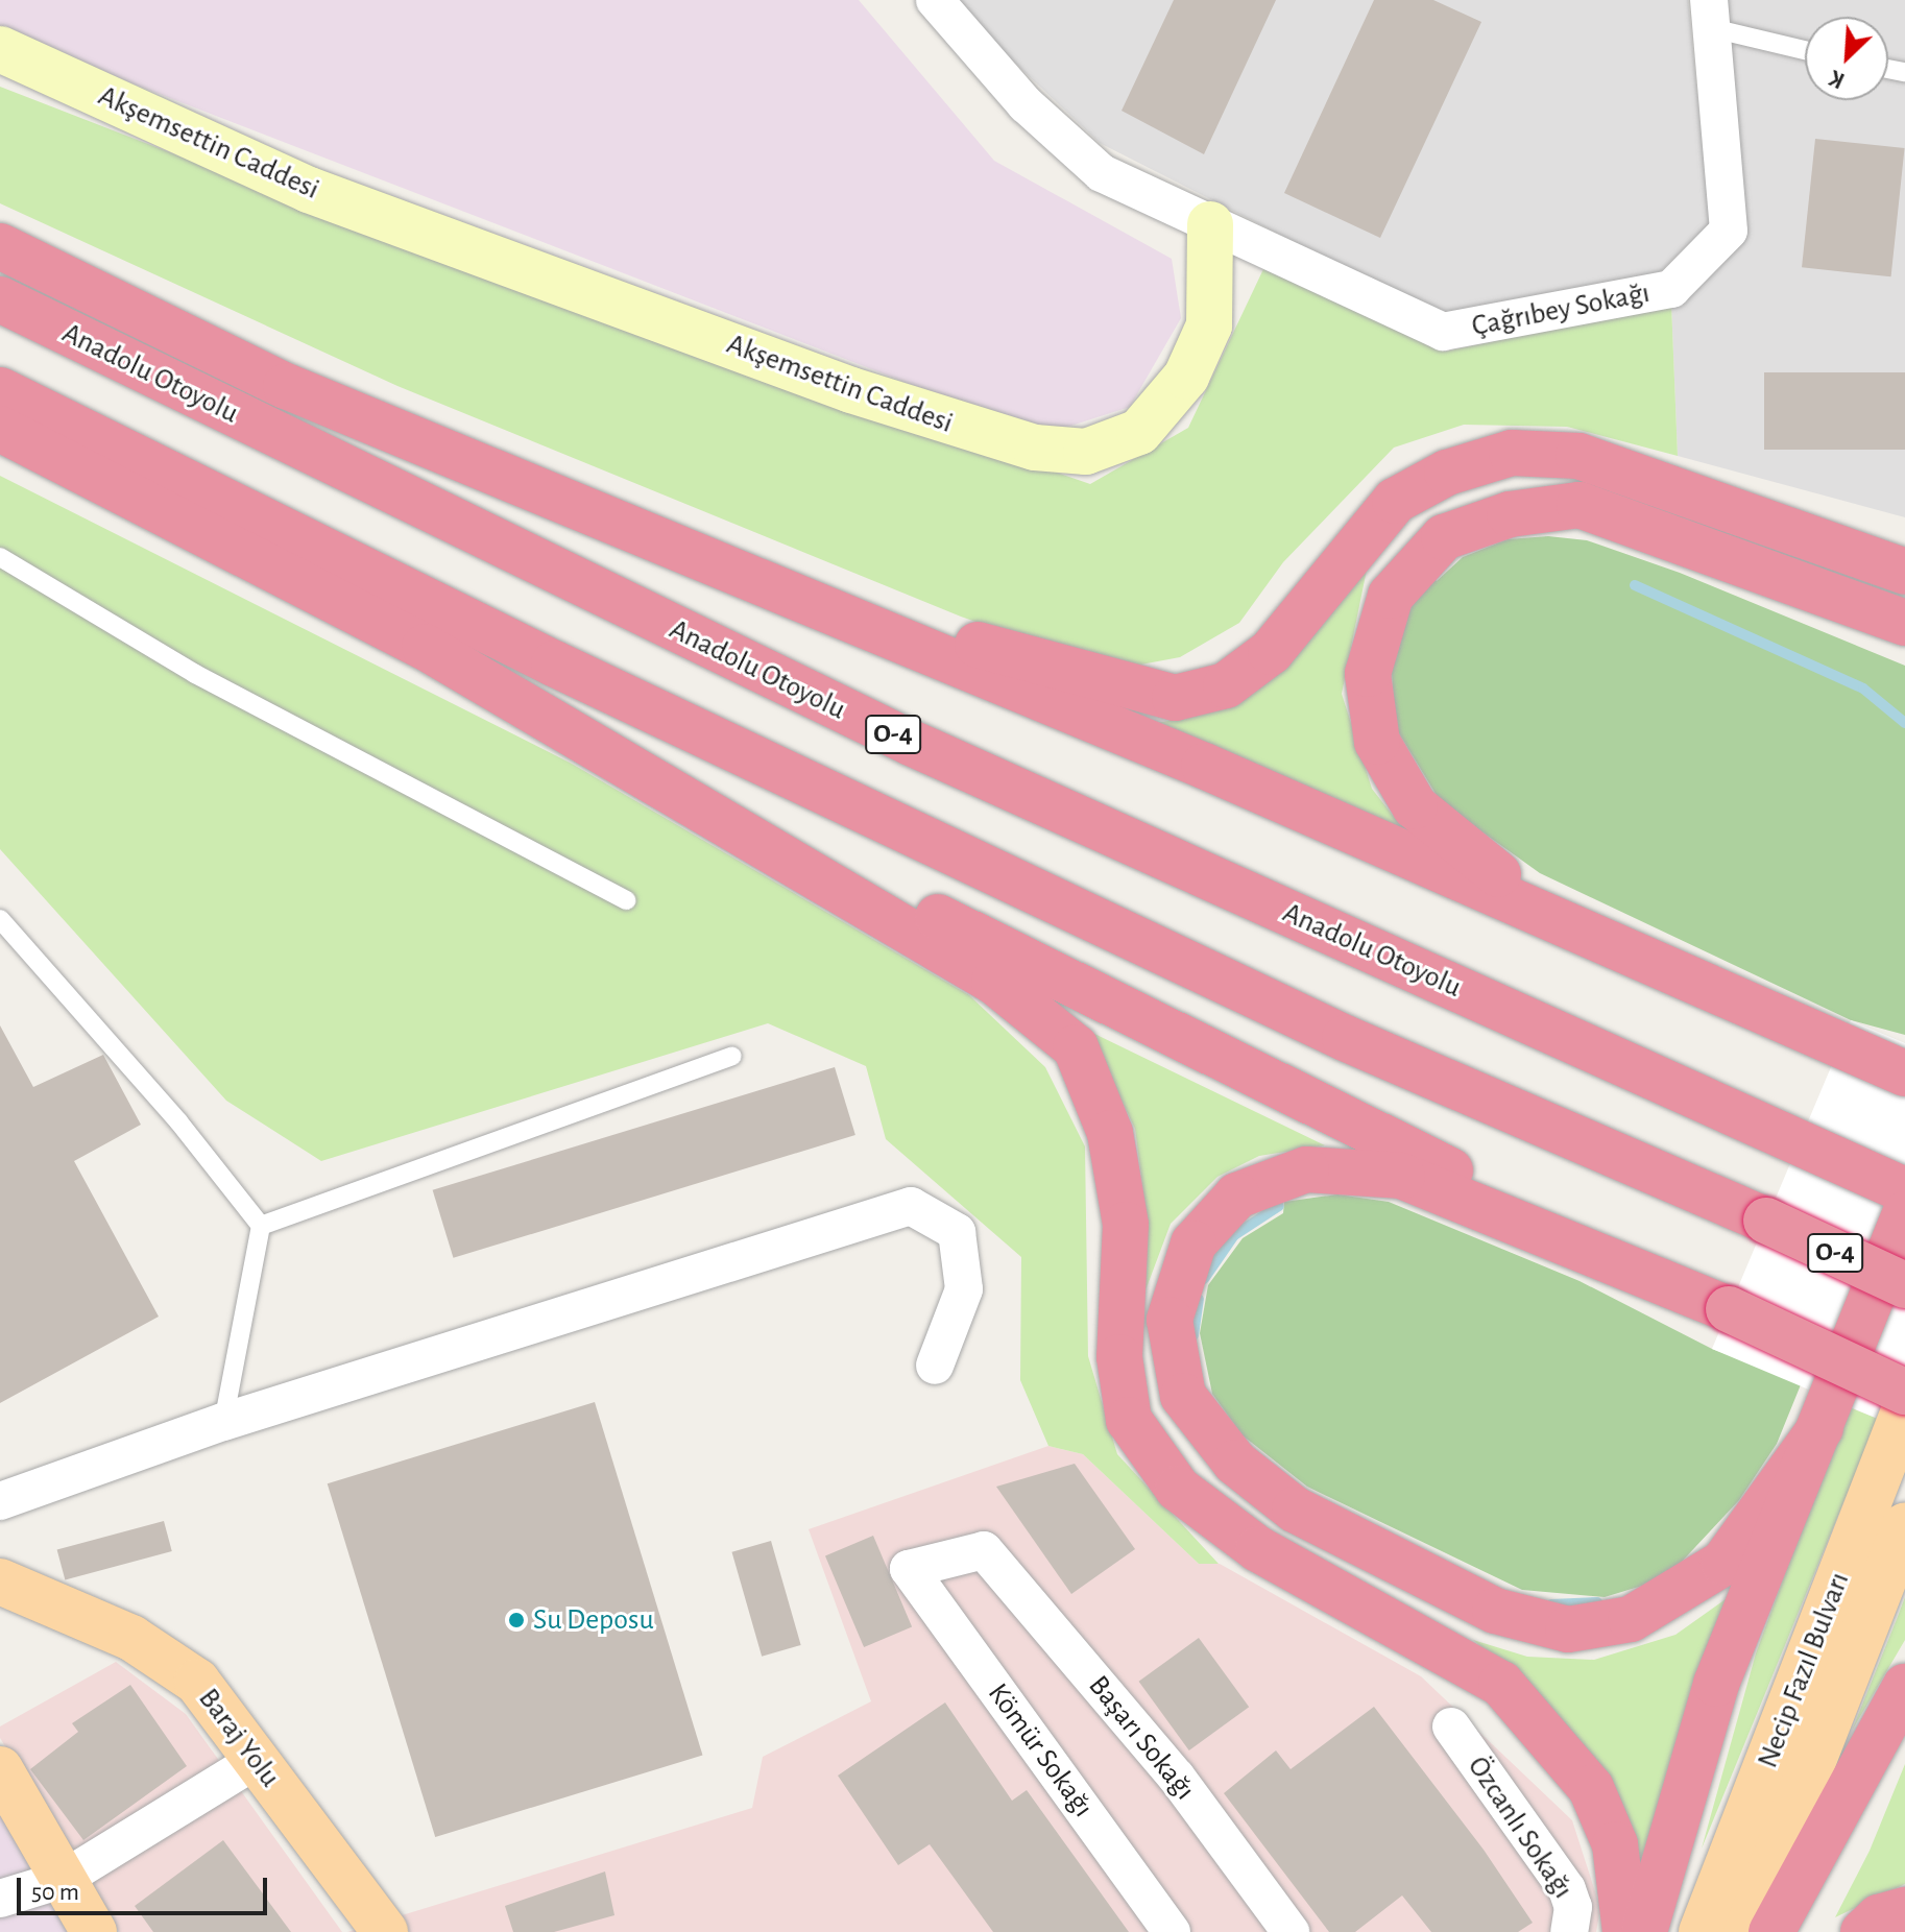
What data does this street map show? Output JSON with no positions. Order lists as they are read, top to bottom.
{
  "streets": {
    "highway": ["Anadolu Otoyolu", "O-4"],
    "main road": ["Akşemsettin Caddesi", "Necip Fazıl Bulvarı", "Baraj Yolu"],
    "street": [
      "Çağrıbey Sokağı",
      "Başarı Sokağı",
      "Kömür Sokağı",
      "Özcanlı Sokağı"
    ]
  },
  "crossings": [
    ["Akşemsettin Caddesi", "Çağrıbey Sokağı"],
    ["Başarı Sokağı", "Kömür Sokağı"]
  ],
  "places": ["Su Deposu"],
  "scale_bar": "50 m",
  "north": "bottom left"
}
